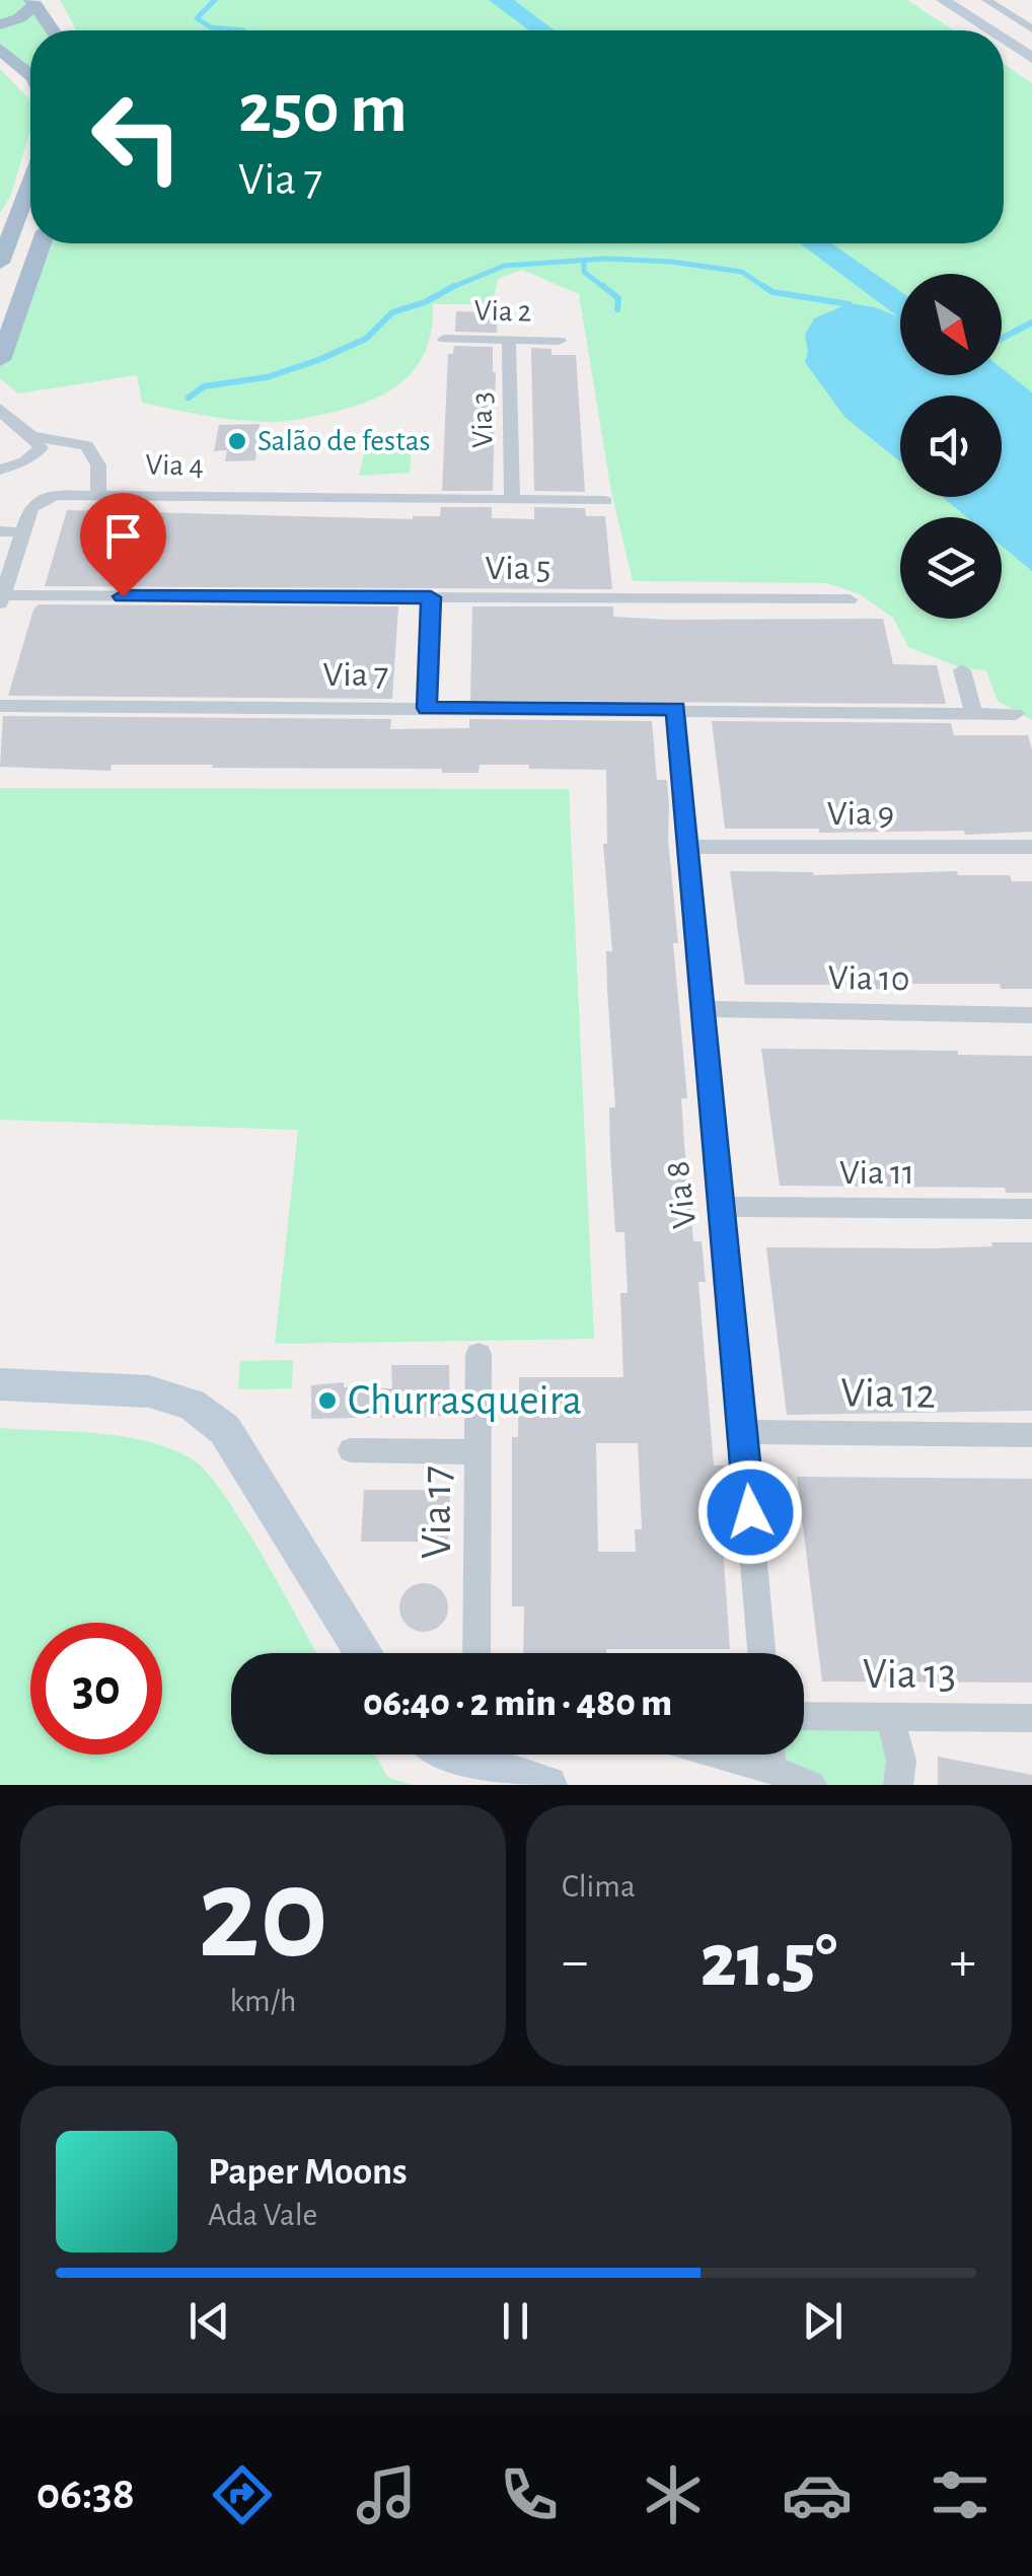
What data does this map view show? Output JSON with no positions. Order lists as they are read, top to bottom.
{
  "streets": {
    "street": [
      "Via 2",
      "Via 3",
      "Via 4",
      "Via 5",
      "Via 7",
      "Via 9",
      "Via 10",
      "Via 11",
      "Via 8",
      "Via 12",
      "Via 17",
      "Via 13"
    ]
  },
  "crossings": [
    ["Via 2", "Via 3"],
    ["Via 3", "Via 4"],
    ["Via 7", "Via 8"],
    ["Via 9", "Via 8"],
    ["Via 10", "Via 8"],
    ["Via 11", "Via 8"],
    ["Via 8", "Via 12"]
  ],
  "places": ["Salão de festas", "Churrasqueira"],
  "north": "bottom right",
  "page": {
    "turn": ["250 m", "Via 7"],
    "limit": "30",
    "trip": "06:40 · 2 min · 480 m",
    "tile": [
      ["20", "km/h"],
      "Clima"
    ],
    "heat": ["−", "21.5°", "+"],
    "song": ["Paper Moons", "Ada Vale"],
    "tabs": "06:38"
  }
}
